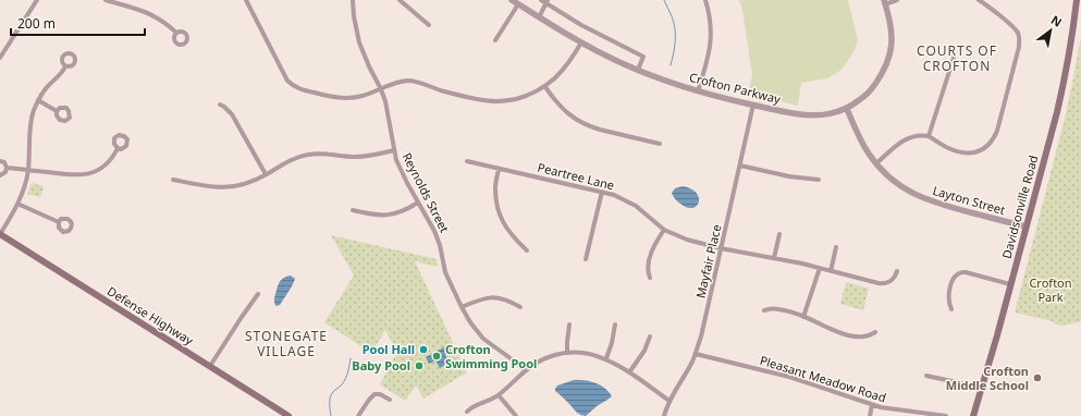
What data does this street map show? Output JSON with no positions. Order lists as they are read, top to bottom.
{
  "streets": {
    "main road": ["Davidsonville Road", "Defense Highway"],
    "street": [
      "Crofton Parkway",
      "Peartree Lane",
      "Reynolds Street",
      "Layton Street",
      "Mayfair Place",
      "Pleasant Meadow Road"
    ]
  },
  "crossings": [
    ["Crofton Parkway", "Layton Street"],
    ["Crofton Parkway", "Mayfair Place"],
    ["Peartree Lane", "Mayfair Place"],
    ["Layton Street", "Davidsonville Road"],
    ["Mayfair Place", "Pleasant Meadow Road"]
  ],
  "districts": ["COURTS OF CROFTON", "STONEGATE VILLAGE"],
  "parks": ["Crofton Park"],
  "places": [
    "Pool Hall",
    "Crofton Swimming Pool",
    "Baby Pool",
    "Crofton Middle School"
  ],
  "scale_bar": "200 m",
  "north": "top right"
}
